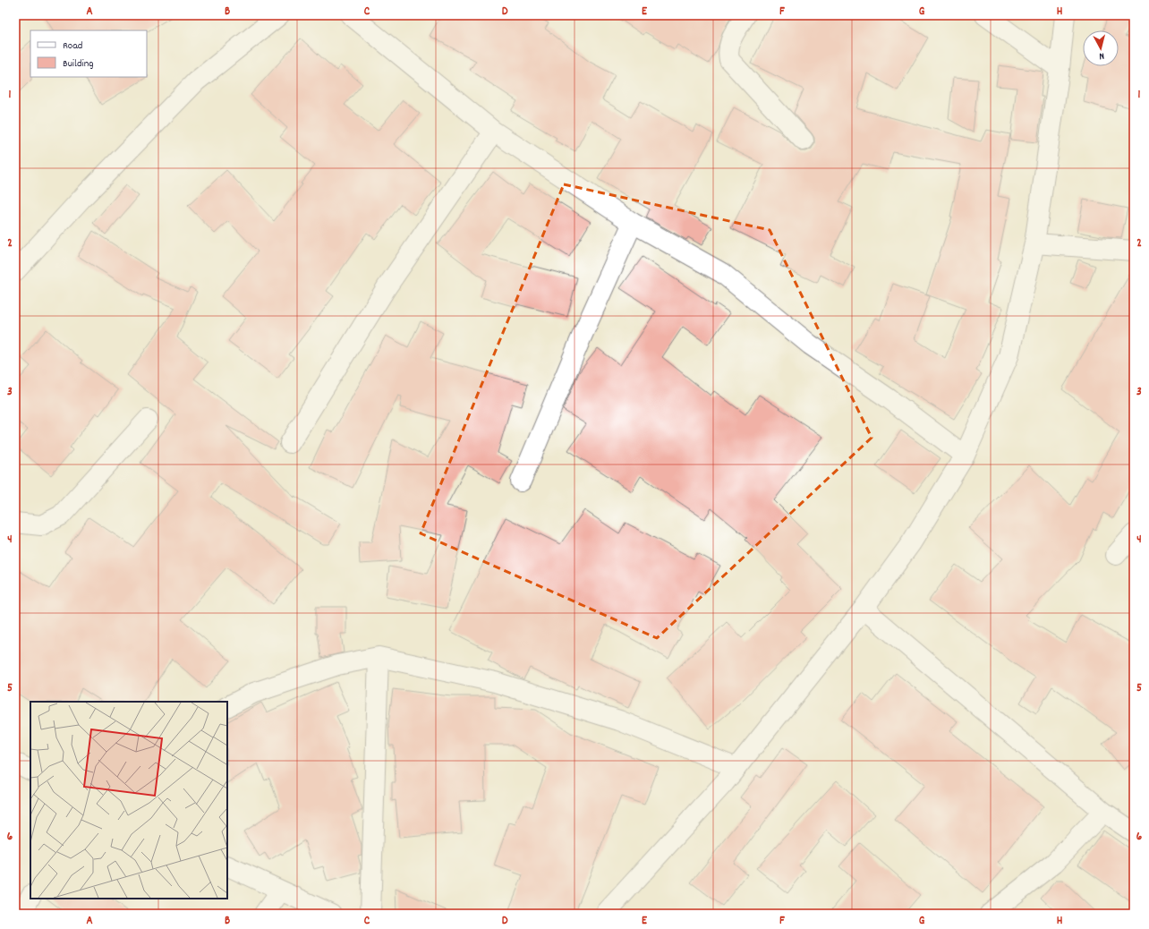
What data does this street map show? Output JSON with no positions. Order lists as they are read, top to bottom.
{
  "legend": ["Road", "Building"],
  "north": "bottom",
  "grid": {
    "columns": [
      "A",
      "B",
      "C",
      "D",
      "E",
      "F",
      "G",
      "H"
    ],
    "rows": [
      "1",
      "2",
      "3",
      "4",
      "5",
      "6"
    ]
  }
}
